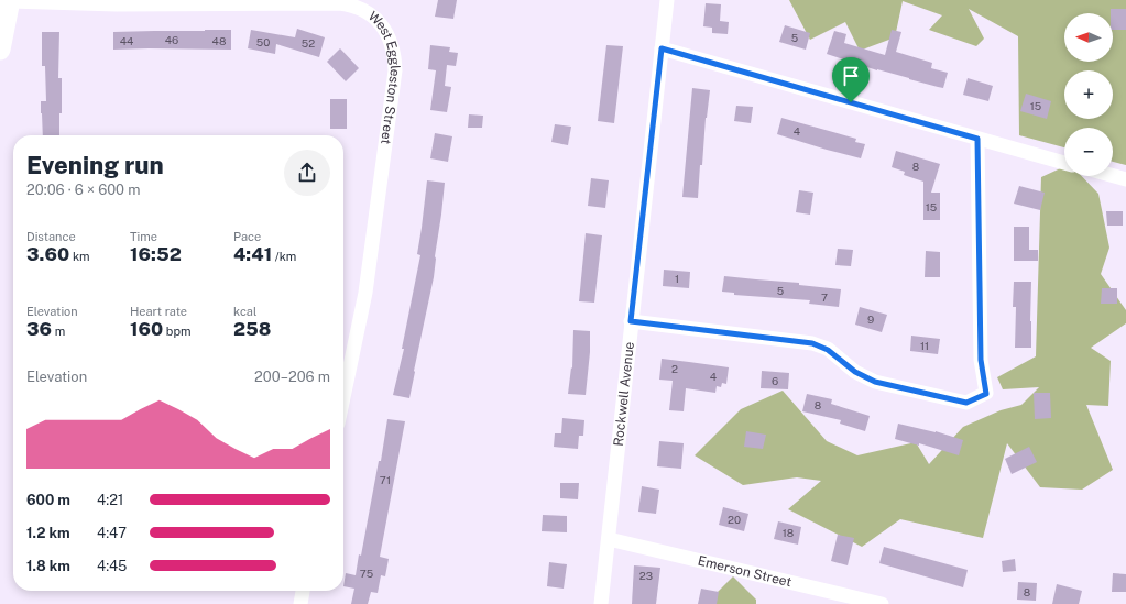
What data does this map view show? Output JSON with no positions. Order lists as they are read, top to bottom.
{
  "streets": {
    "street": ["West Eggleston Street", "Rockwell Avenue", "Emerson Street"]
  },
  "crossings": [
    ["Rockwell Avenue", "Emerson Street"]
  ],
  "house_numbers": [
    "5",
    "46",
    "44",
    "48",
    "50",
    "52",
    "15",
    "4",
    "8",
    "15",
    "1",
    "5",
    "7",
    "9",
    "11",
    "2",
    "4",
    "6",
    "8",
    "71",
    "20",
    "18",
    "75",
    "23",
    "8"
  ],
  "north": "left",
  "page": {
    "map_buttons": ["+", "−"],
    "heading": ["Evening run", "20:06 · 6 × 600 m"],
    "stats": [
      ["Distance", "3.60 km"],
      ["Time", "16:52"],
      ["Pace", "4:41 /km"],
      ["Elevation", "36 m"],
      ["Heart rate", "160 bpm"],
      ["kcal", "258"]
    ],
    "chart": ["Elevation", "200–206 m"],
    "list": [
      {
        "name": "600 m",
        "note": "4:21"
      },
      {
        "name": "1.2 km",
        "note": "4:47"
      },
      {
        "name": "1.8 km",
        "note": "4:45"
      }
    ]
  }
}
